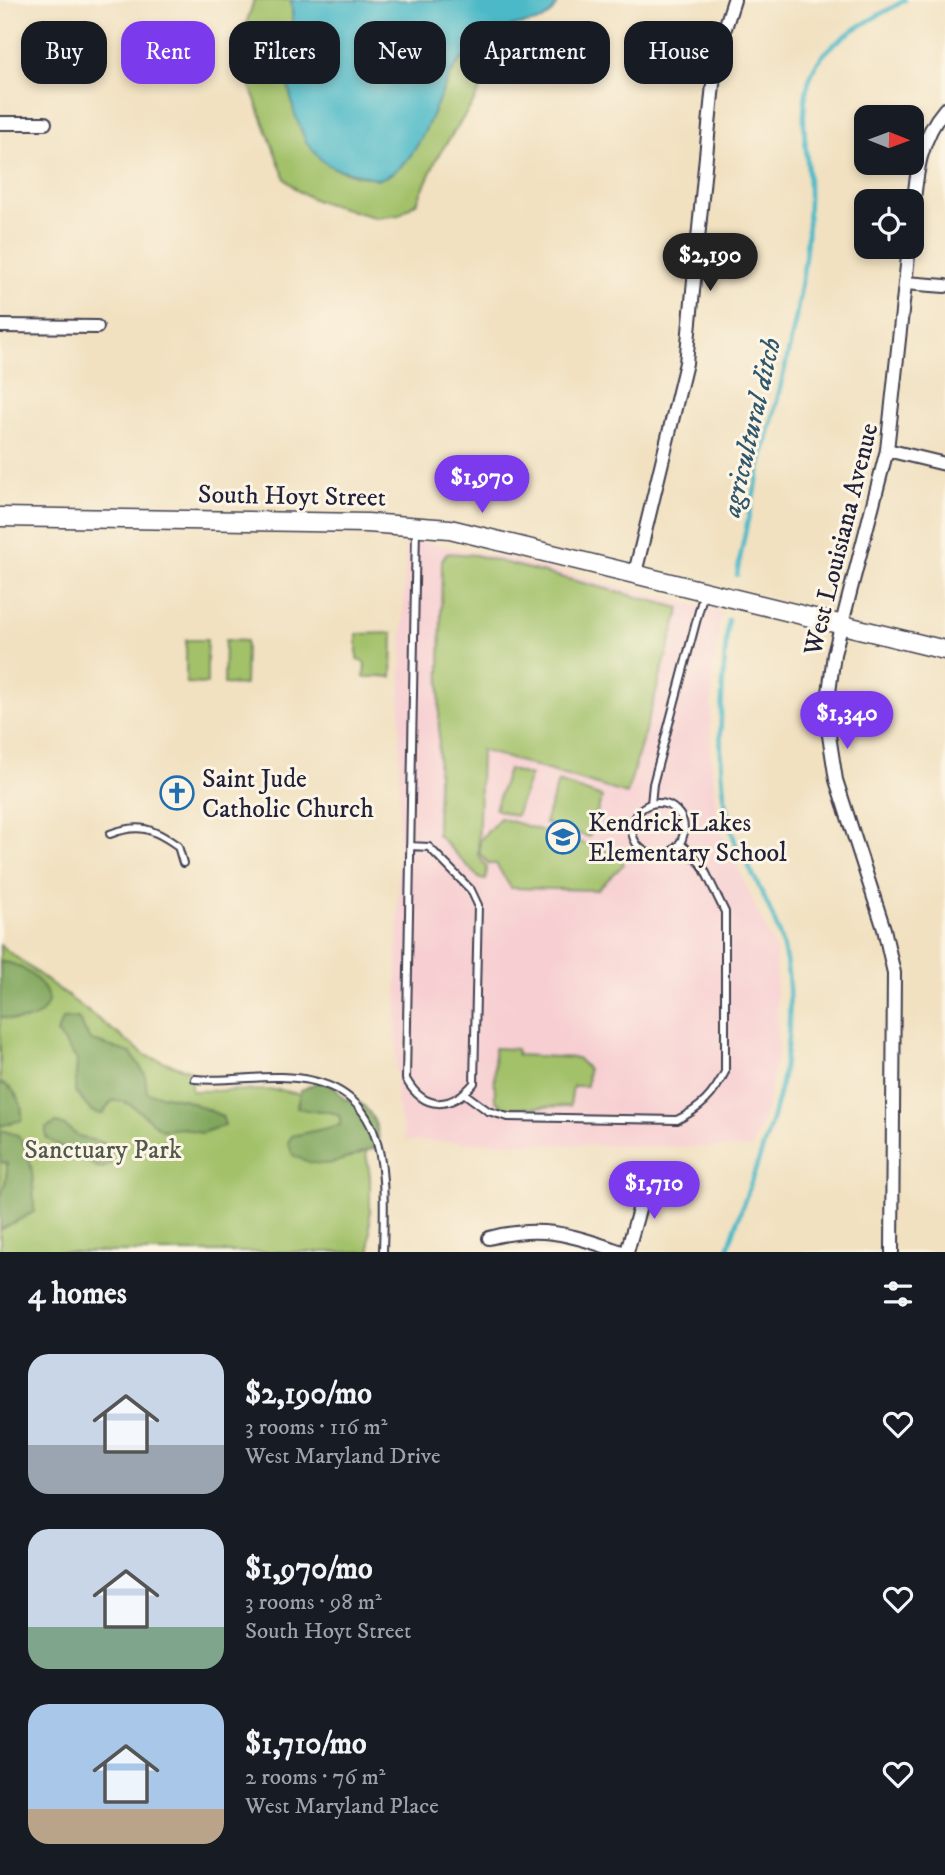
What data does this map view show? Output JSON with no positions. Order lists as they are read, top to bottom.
{
  "streets": {
    "street": ["South Hoyt Street", "West Louisiana Avenue"]
  },
  "crossings": [
    ["South Hoyt Street", "West Louisiana Avenue"]
  ],
  "water": ["agricultural ditch"],
  "parks": ["Sanctuary Park"],
  "places": {
    "church": ["Saint Jude Catholic Church"],
    "school or university": ["Kendrick Lakes Elementary School"]
  },
  "north": "right",
  "page": {
    "chip": [
      "Buy",
      "Rent",
      "Filters",
      "New",
      "Apartment",
      "House"
    ],
    "price": [
      "$2,190",
      "$1,970",
      "$1,340",
      "$1,710"
    ],
    "heading": "4 homes",
    "list": [
      {
        "name": "$2,190/mo",
        "note": "3 rooms · 116 m² · West Maryland Drive"
      },
      {
        "name": "$1,970/mo",
        "note": "3 rooms · 98 m² · South Hoyt Street"
      },
      {
        "name": "$1,710/mo",
        "note": "2 rooms · 76 m² · West Maryland Place"
      }
    ]
  }
}
